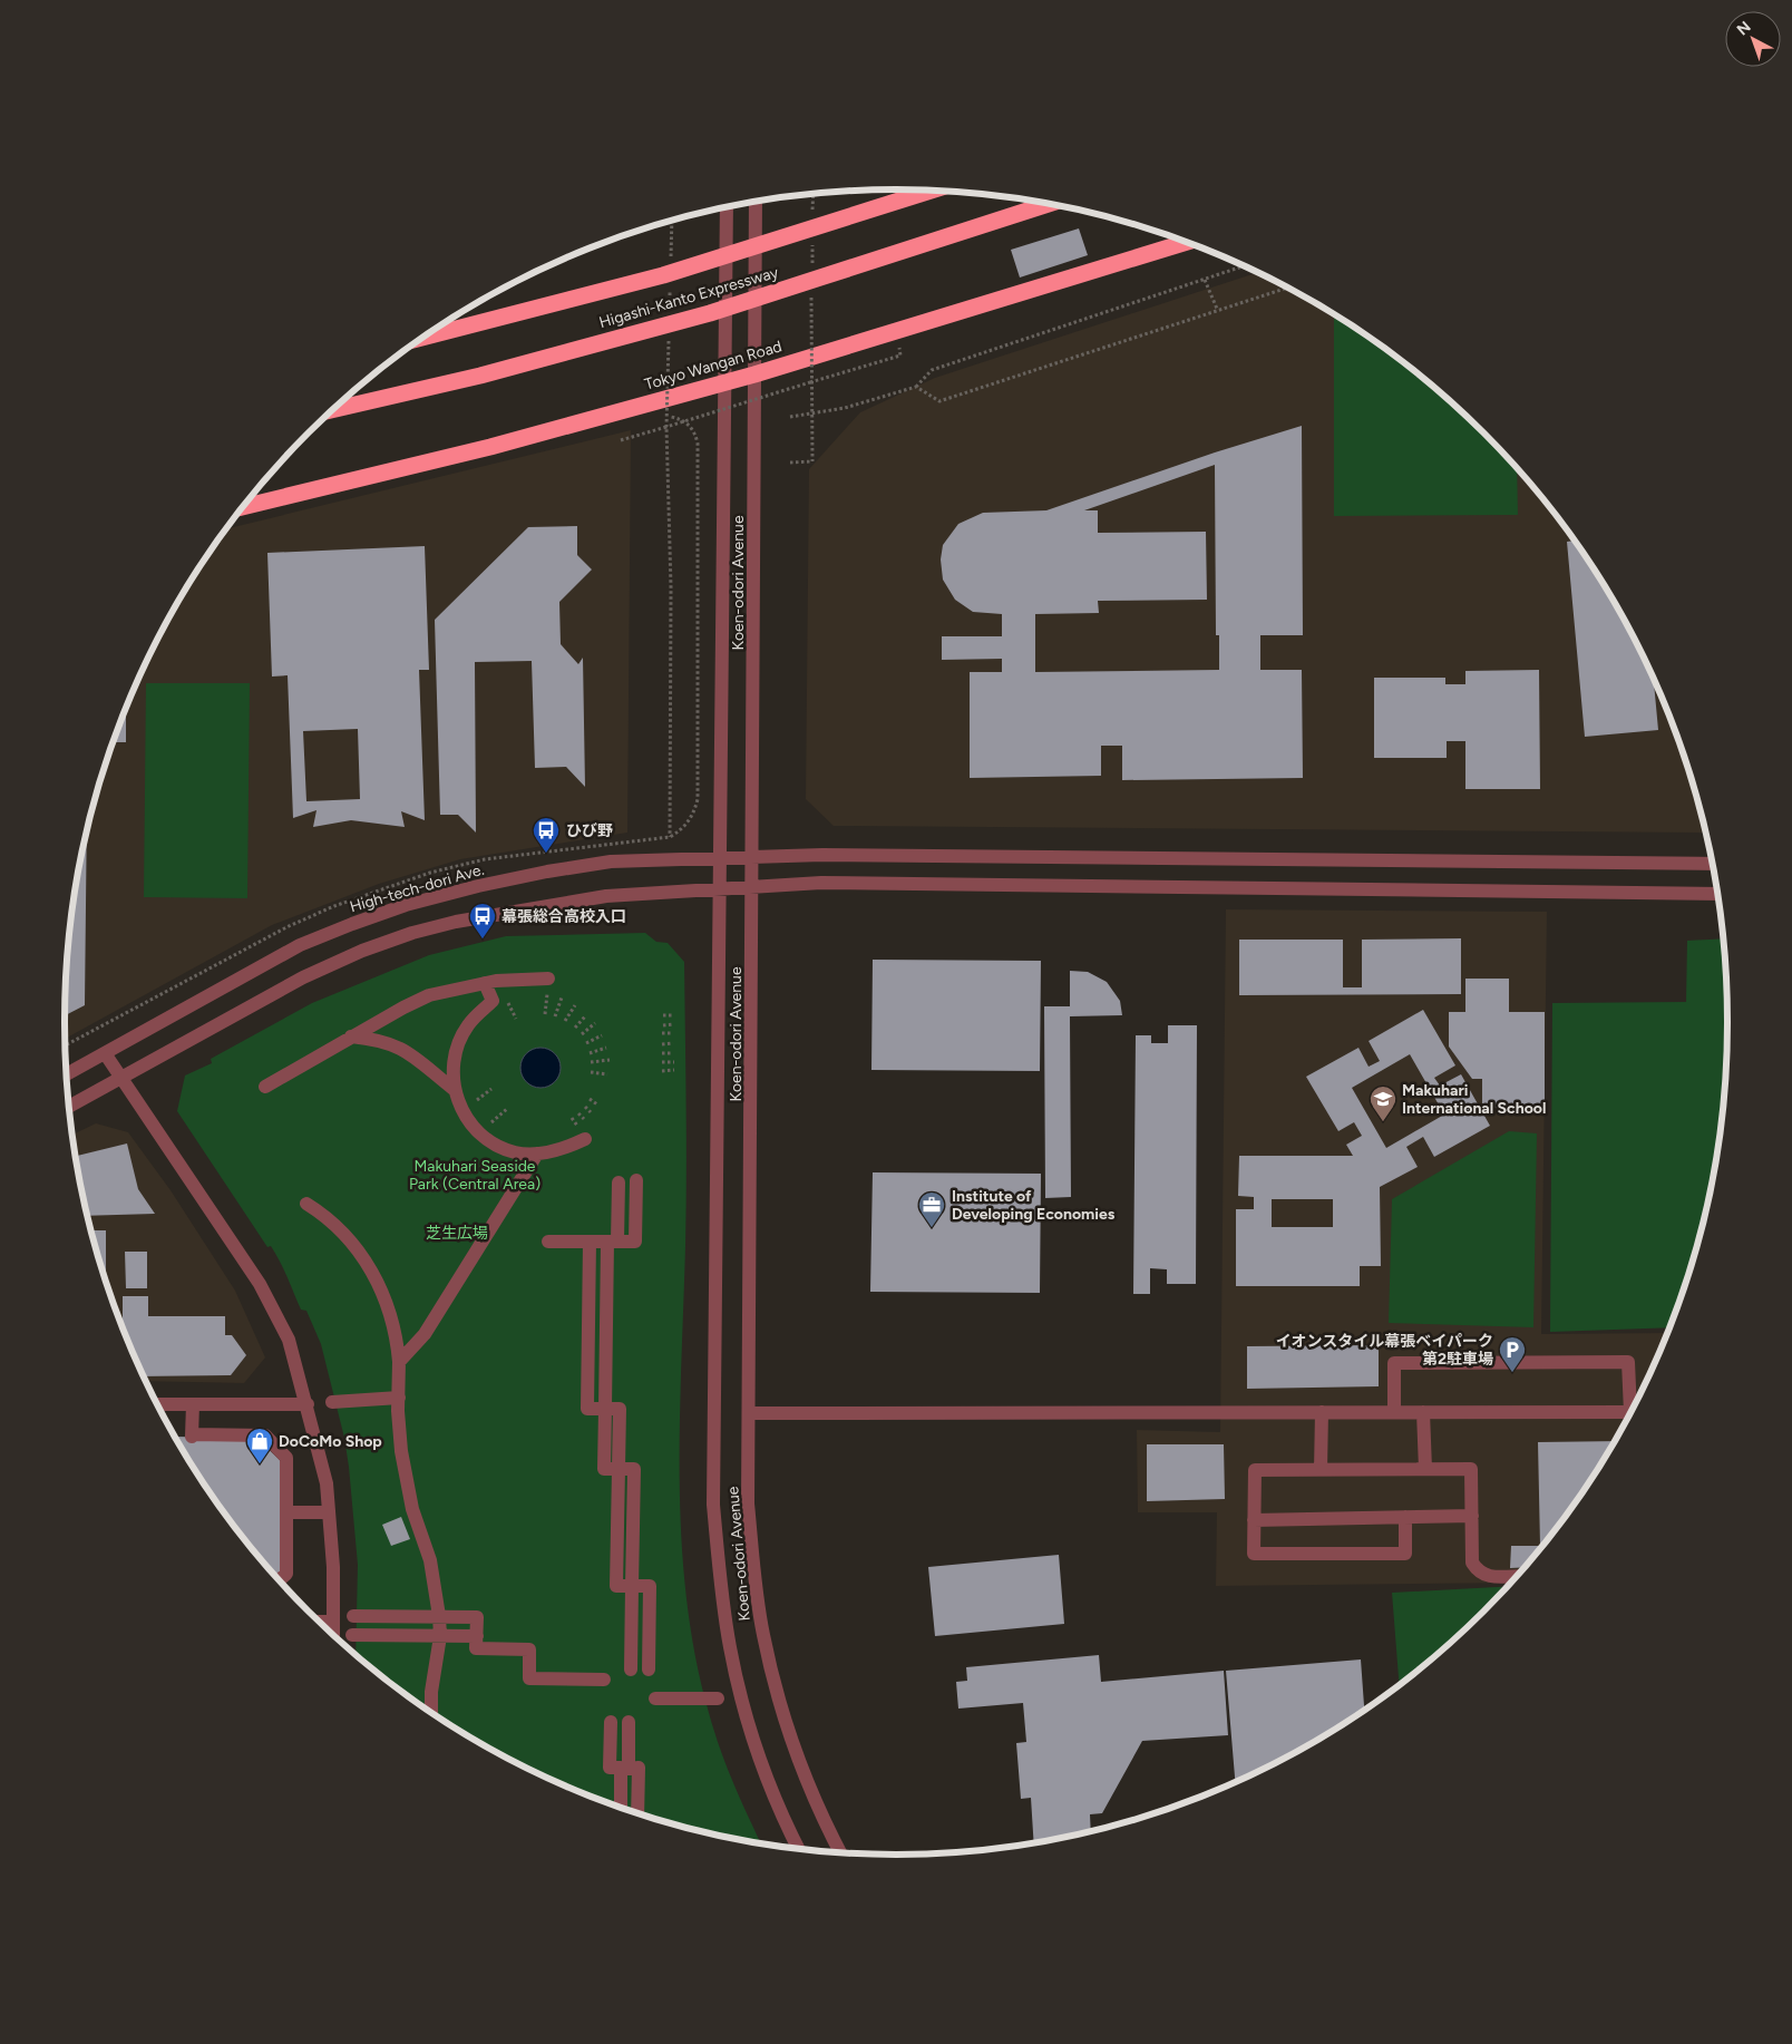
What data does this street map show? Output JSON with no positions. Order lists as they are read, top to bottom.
{
  "streets": {
    "highway": ["Higashi-Kanto Expressway", "Tokyo Wangan Road"],
    "street": ["Koen-odori Avenue", "High-tech-dori Ave."]
  },
  "crossings": [
    ["Tokyo Wangan Road", "Koen-odori Avenue"],
    ["Koen-odori Avenue", "High-tech-dori Ave."]
  ],
  "parks": ["Makuhari Seaside Park (Central Area)", "芝生広場"],
  "places": {
    "bus stop": ["ひび野", "幕張総合高校入口"],
    "school or university": ["Makuhari International School"],
    "office": ["Institute of Developing Economies"],
    "parking": ["イオンスタイル幕張ベイパーク 第2駐車場"],
    "shop": ["DoCoMo Shop"]
  },
  "north": "top left"
}
